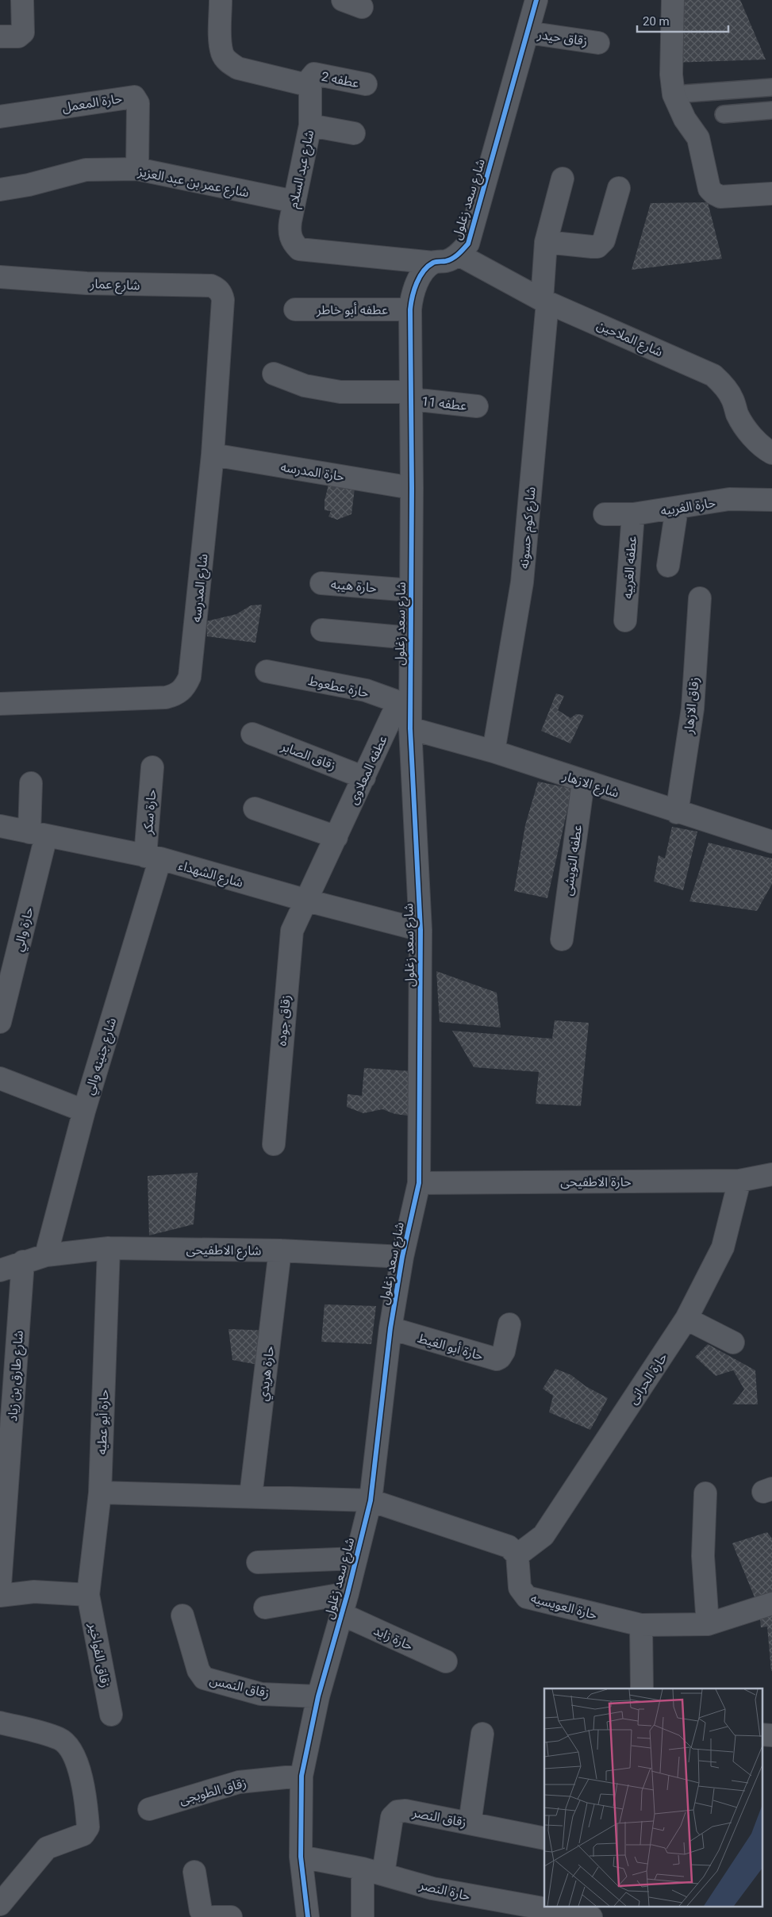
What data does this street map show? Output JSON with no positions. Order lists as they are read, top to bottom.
{
  "streets": {
    "street": [
      "زقاق حيدر",
      "عطفه 2",
      "حارة المعمل",
      "شارع عبد السلام",
      "شارع عمر بن عبد العزيز",
      "شارع سعد زغلول",
      "شارع عمار",
      "عطفه أبو خاطر",
      "شارع الملاحين",
      "عطفه 11",
      "حارة المدرسه",
      "حارة الغربيه",
      "شارع كوم حسونه",
      "عطفه الغربيه",
      "حارة هيبه",
      "شارع المدرسه",
      "حارة عطعوط",
      "زقاق الازهار",
      "زقاق الصابر",
      "عطفه المعلاوى",
      "شارع الازهار",
      "حارة سكر",
      "عطفه النويشى",
      "شارع الشهداء",
      "حارة والي",
      "زقاق جوده",
      "شارع جنينه والي",
      "حارة الاطفيحى",
      "شارع الاطفيحى",
      "حارة أبو الغيط",
      "حارة هريدي",
      "شارع طارق بن زياد",
      "حارة الحرانى",
      "حارة أبو عطيه",
      "حارة العويسيه",
      "حارة زايد",
      "زقاق الفواخير",
      "زقاق النمس",
      "زقاق الطوبجى",
      "زقاق النصر",
      "حارة النصر"
    ]
  },
  "crossings": [
    ["زقاق حيدر", "شارع سعد زغلول"],
    ["عطفه 2", "شارع عبد السلام"],
    ["حارة المعمل", "شارع عمر بن عبد العزيز"],
    ["شارع عبد السلام", "شارع عمر بن عبد العزيز"],
    ["شارع عبد السلام", "شارع سعد زغلول"],
    ["شارع سعد زغلول", "عطفه أبو خاطر"],
    ["شارع سعد زغلول", "شارع الملاحين"],
    ["شارع سعد زغلول", "عطفه 11"],
    ["شارع سعد زغلول", "حارة المدرسه"],
    ["شارع سعد زغلول", "حارة هيبه"],
    ["شارع سعد زغلول", "حارة عطعوط"],
    ["شارع سعد زغلول", "عطفه المعلاوى"],
    ["شارع سعد زغلول", "شارع الازهار"],
    ["شارع سعد زغلول", "شارع الشهداء"],
    ["شارع سعد زغلول", "حارة الاطفيحى"],
    ["شارع سعد زغلول", "شارع الاطفيحى"],
    ["شارع سعد زغلول", "حارة أبو الغيط"],
    ["شارع سعد زغلول", "حارة زايد"],
    ["شارع سعد زغلول", "زقاق النمس"],
    ["شارع سعد زغلول", "زقاق الطوبجى"],
    ["شارع سعد زغلول", "حارة النصر"],
    ["شارع عمار", "شارع المدرسه"],
    ["شارع الملاحين", "شارع كوم حسونه"],
    ["حارة المدرسه", "شارع المدرسه"],
    ["حارة الغربيه", "عطفه الغربيه"],
    ["شارع كوم حسونه", "شارع الازهار"],
    ["حارة عطعوط", "عطفه المعلاوى"],
    ["زقاق الازهار", "شارع الازهار"],
    ["زقاق الصابر", "عطفه المعلاوى"],
    ["عطفه المعلاوى", "شارع الشهداء"],
    ["عطفه المعلاوى", "زقاق جوده"],
    ["شارع الازهار", "عطفه النويشى"],
    ["حارة سكر", "شارع الشهداء"],
    ["حارة سكر", "شارع جنينه والي"],
    ["شارع الشهداء", "حارة والي"],
    ["شارع الشهداء", "زقاق جوده"],
    ["شارع الشهداء", "شارع جنينه والي"],
    ["شارع جنينه والي", "شارع الاطفيحى"],
    ["حارة الاطفيحى", "حارة الحرانى"],
    ["شارع الاطفيحى", "حارة هريدي"],
    ["شارع الاطفيحى", "شارع طارق بن زياد"],
    ["شارع الاطفيحى", "حارة أبو عطيه"],
    ["حارة الحرانى", "حارة العويسيه"],
    ["حارة أبو عطيه", "زقاق الفواخير"],
    ["زقاق النصر", "حارة النصر"]
  ],
  "scale_bar": "20 m"
}
